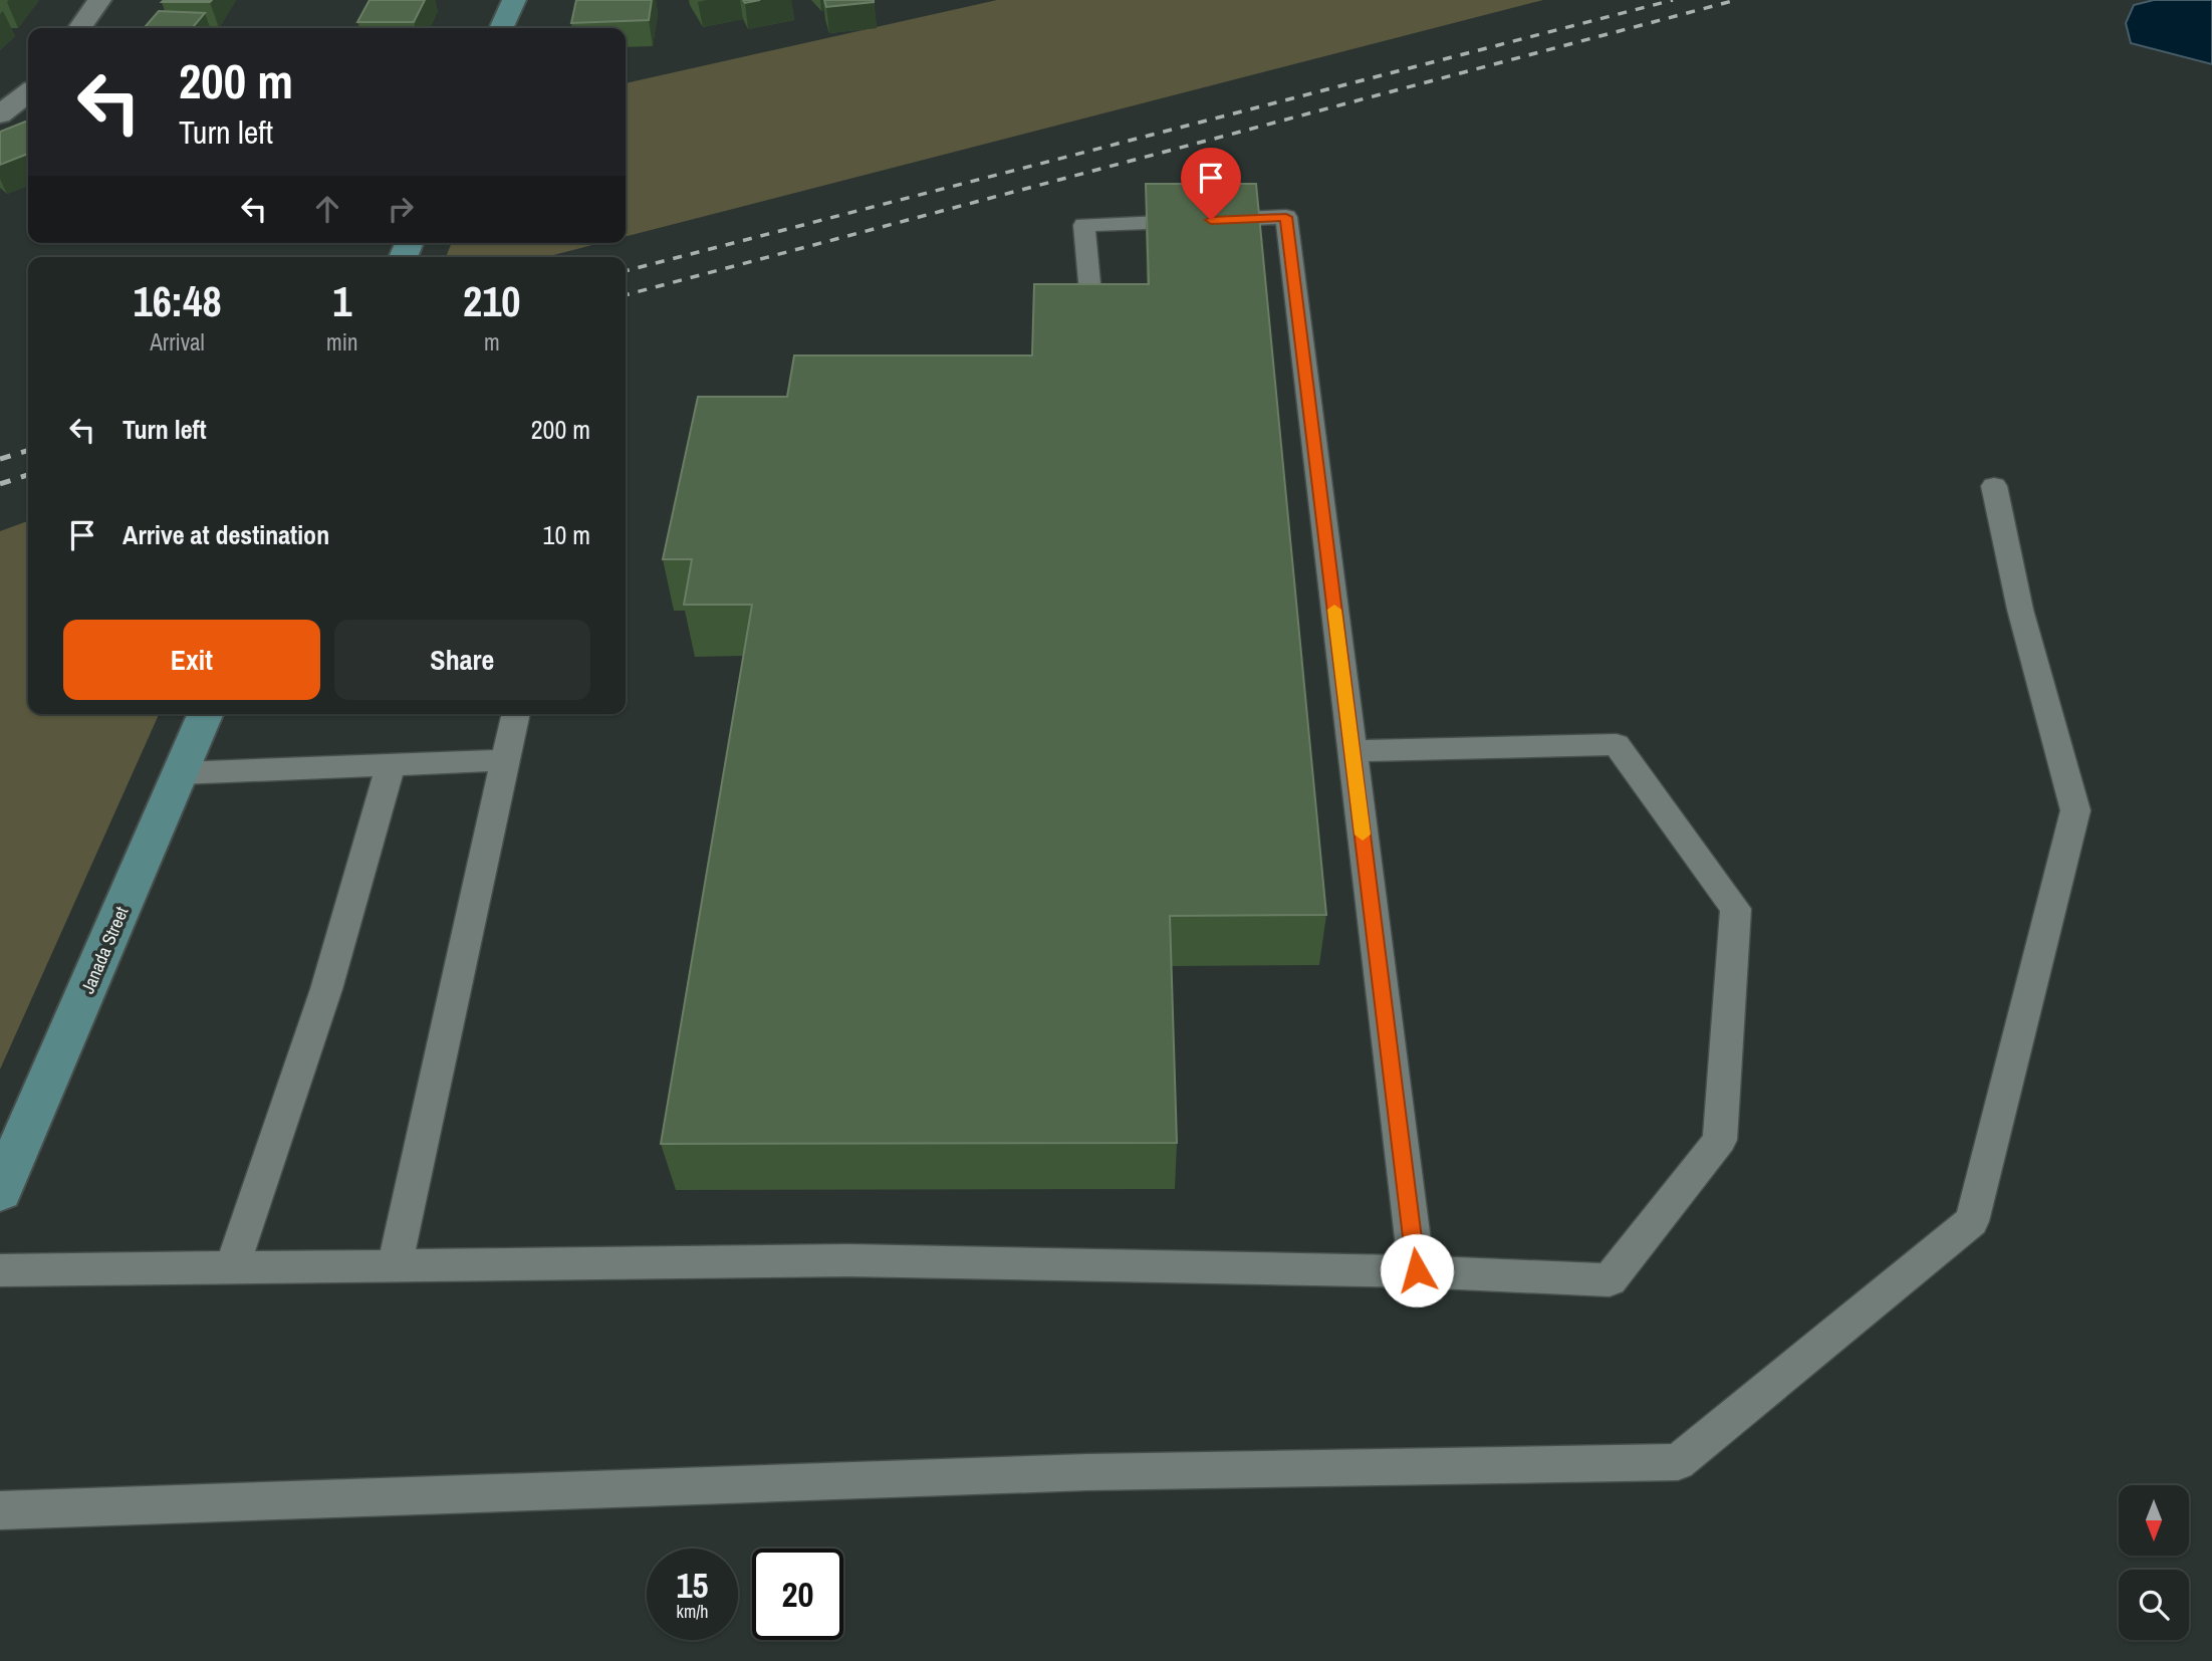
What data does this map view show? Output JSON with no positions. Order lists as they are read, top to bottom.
{
  "streets": {
    "street": ["Janada Street"]
  },
  "north": "bottom",
  "page": {
    "turn": ["200 m", "Turn left"],
    "eta": [
      "16:48",
      "Arrival",
      "1",
      "min",
      "210",
      "m"
    ],
    "list": [
      {
        "name": "Turn left",
        "value": "200 m"
      },
      {
        "name": "Arrive at destination",
        "value": "10 m"
      }
    ],
    "buttons": ["Exit", "Share"],
    "speed": "15 km/h",
    "limit": "20"
  }
}
